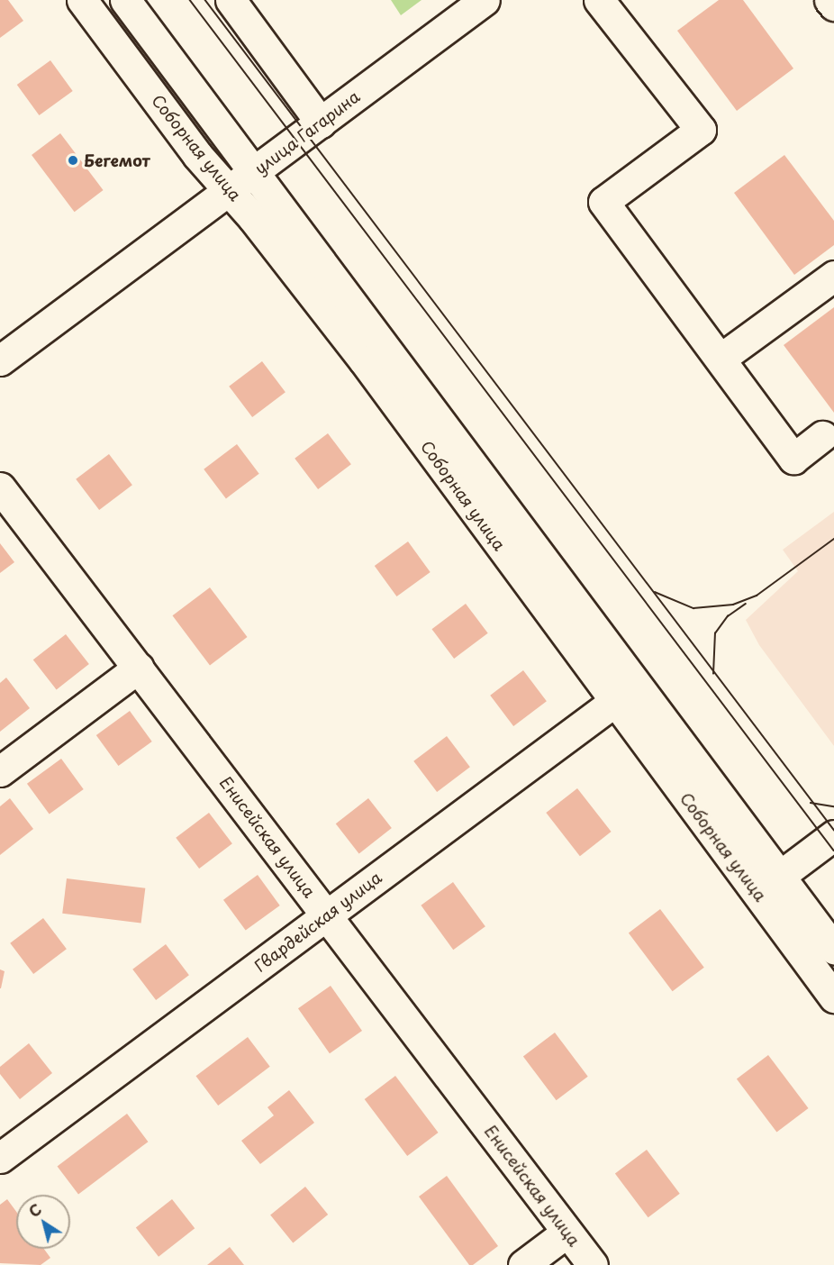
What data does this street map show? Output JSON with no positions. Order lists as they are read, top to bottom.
{
  "streets": {
    "main road": [
      "улица Гагарина",
      "Соборная улица",
      "Енисейская улица",
      "Гвардейская улица"
    ]
  },
  "crossings": [
    ["улица Гагарина", "Соборная улица"],
    ["Соборная улица", "Гвардейская улица"],
    ["Енисейская улица", "Гвардейская улица"]
  ],
  "places": ["Бегемот"],
  "north": "top left"
}
